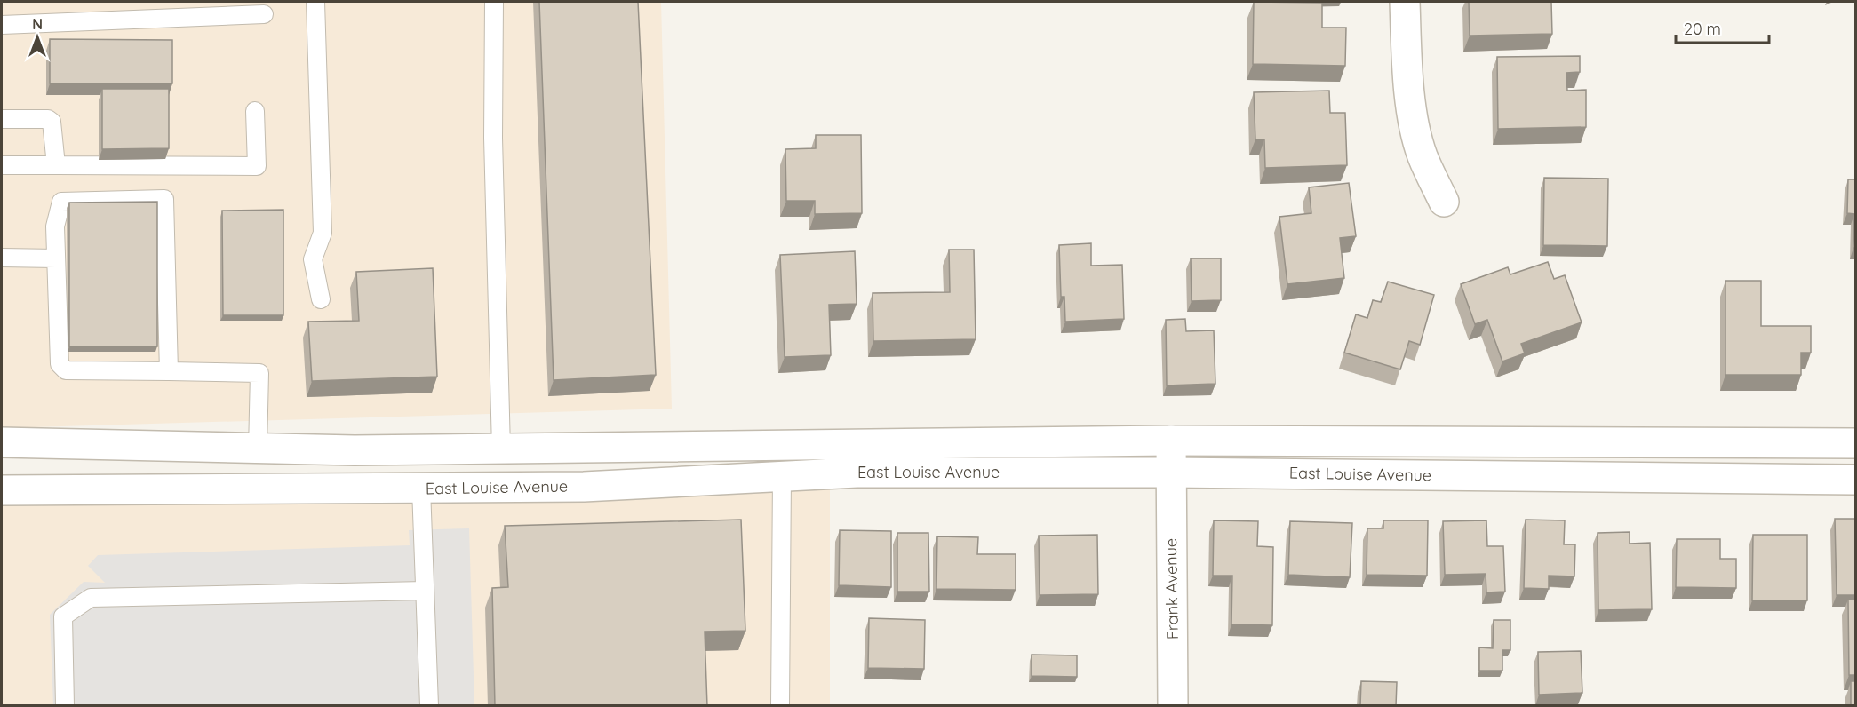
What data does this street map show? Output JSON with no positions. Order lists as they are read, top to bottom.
{
  "streets": {
    "street": ["East Louise Avenue", "Frank Avenue"]
  },
  "crossings": [
    ["East Louise Avenue", "Frank Avenue"]
  ],
  "scale_bar": "20 m",
  "north": "top"
}
